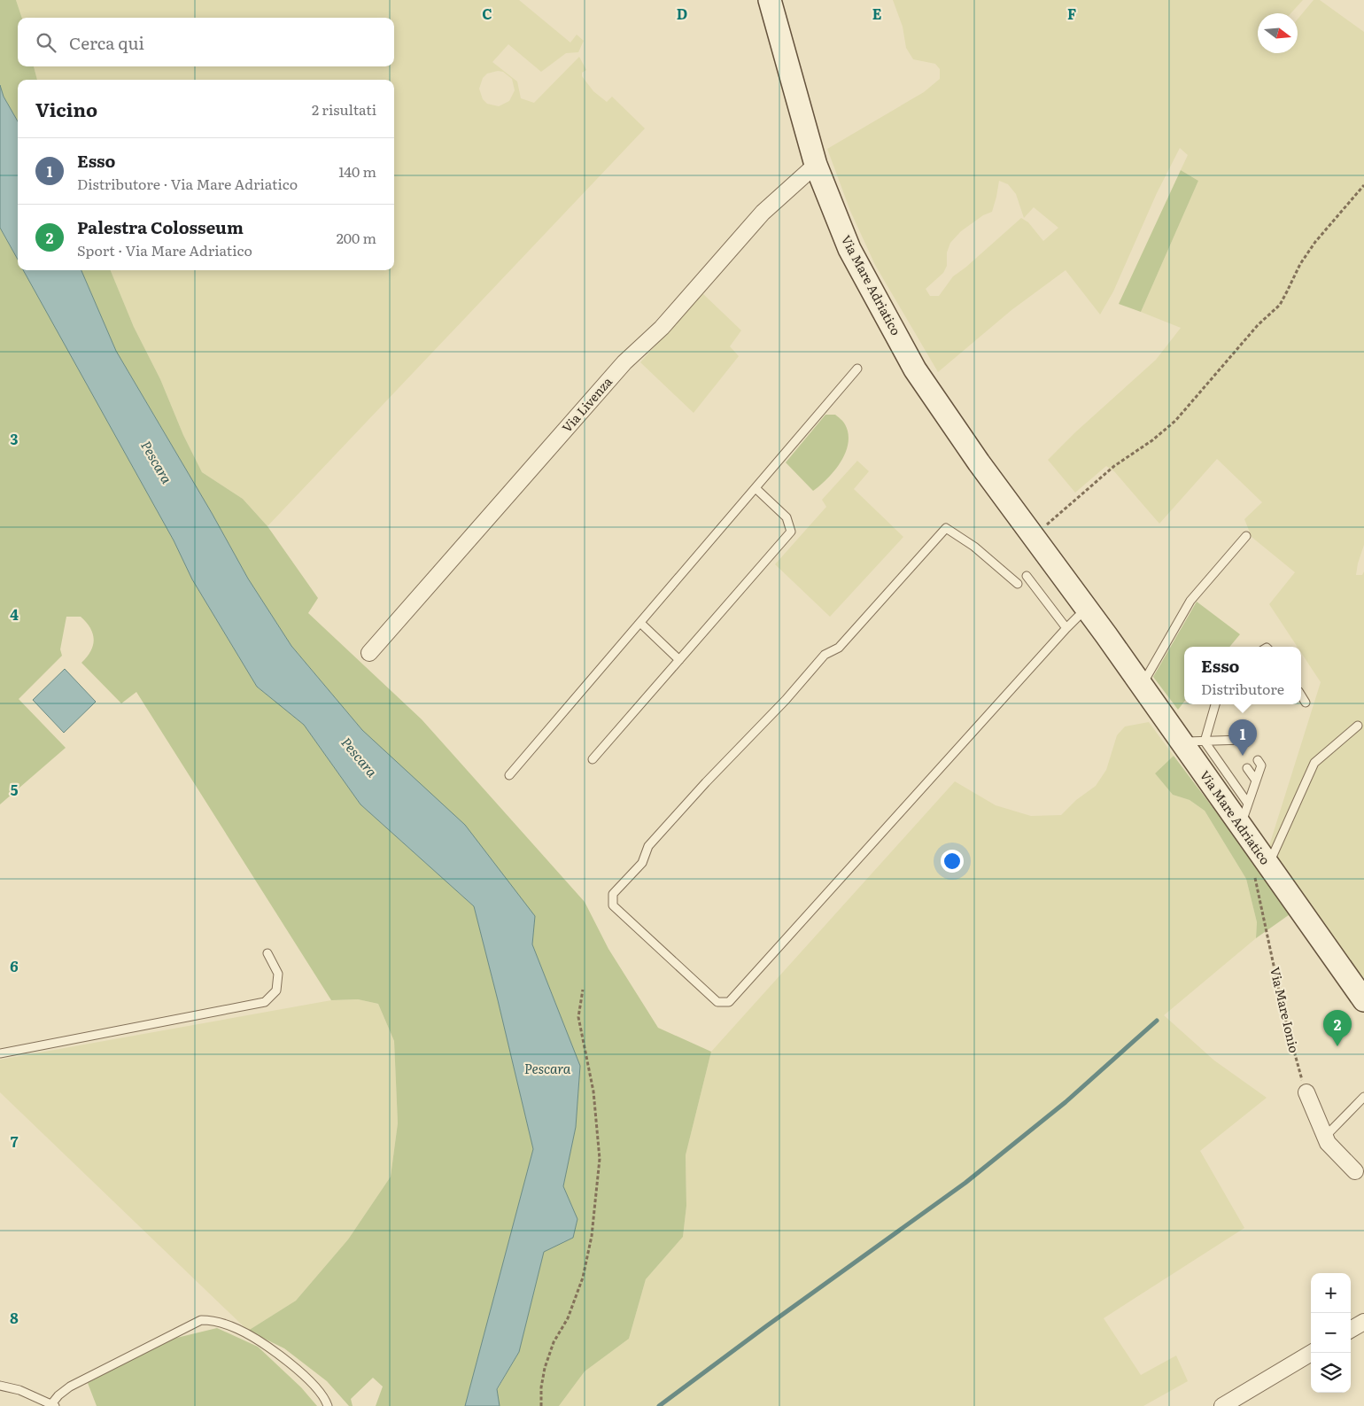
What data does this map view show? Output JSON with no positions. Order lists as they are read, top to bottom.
{
  "streets": {
    "main road": ["Via Mare Adriatico"],
    "street": ["Via Livenza"],
    "path": ["Via Mare Ionio"]
  },
  "crossings": [
    ["Via Mare Adriatico", "Via Livenza"],
    ["Via Mare Adriatico", "Via Mare Ionio"]
  ],
  "water": ["Pescara"],
  "north": "right",
  "page": {
    "search": "Cerca qui",
    "heading": ["Vicino", "2 risultati"],
    "list": [
      {
        "mark": "1",
        "name": "Esso",
        "note": "Distributore · Via Mare Adriatico",
        "value": "140 m"
      },
      {
        "mark": "2",
        "name": "Palestra Colosseum",
        "note": "Sport · Via Mare Adriatico",
        "value": "200 m"
      }
    ],
    "popup": ["Esso", "Distributore"],
    "pins": ["1", "2"],
    "map_buttons": ["+", "−"]
  },
  "grid": {
    "columns": [
      "C",
      "D",
      "E",
      "F"
    ],
    "rows": [
      "3",
      "4",
      "5",
      "6",
      "7",
      "8"
    ]
  }
}
